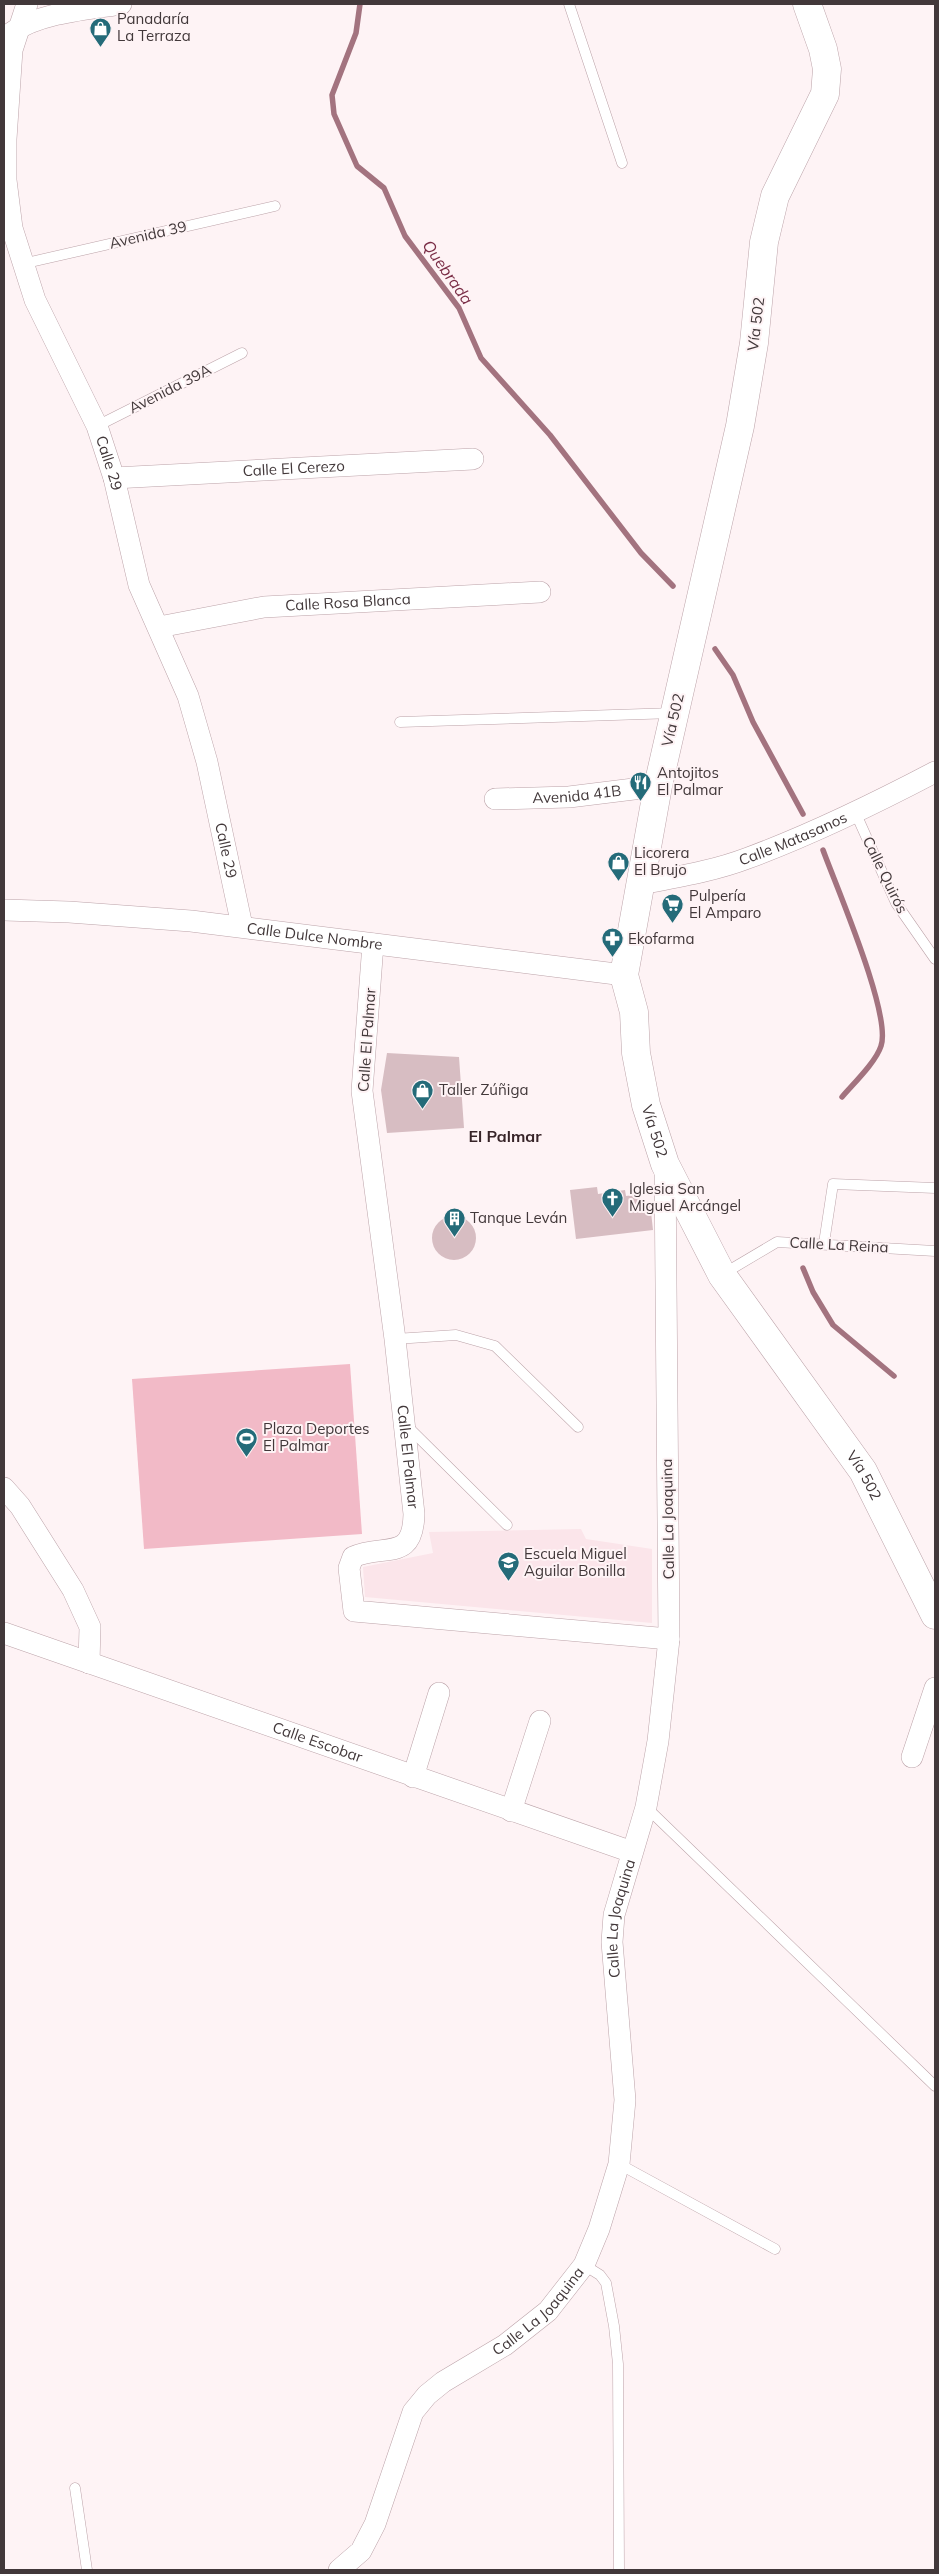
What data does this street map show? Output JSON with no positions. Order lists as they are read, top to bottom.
{
  "streets": {
    "street": [
      "Vía 502",
      "Calle 29",
      "Calle El Cerezo",
      "Calle Rosa Blanca",
      "Avenida 41B",
      "Calle Matasanos",
      "Calle Dulce Nombre",
      "Calle El Palmar",
      "Calle La Joaquina",
      "Calle Escobar"
    ],
    "lane": [
      "Avenida 39",
      "Avenida 39A",
      "Calle Quirós",
      "Calle La Reina"
    ]
  },
  "crossings": [
    ["Avenida 39", "Calle 29"],
    ["Vía 502", "Avenida 41B"],
    ["Vía 502", "Calle Matasanos"],
    ["Vía 502", "Calle Dulce Nombre"],
    ["Vía 502", "Calle La Reina"],
    ["Vía 502", "Calle La Joaquina"],
    ["Avenida 39A", "Calle 29"],
    ["Calle 29", "Calle El Cerezo"],
    ["Calle 29", "Calle Rosa Blanca"],
    ["Calle 29", "Calle Dulce Nombre"],
    ["Calle Matasanos", "Calle Quirós"],
    ["Calle Dulce Nombre", "Calle El Palmar"],
    ["Calle El Palmar", "Calle La Joaquina"],
    ["Calle La Joaquina", "Calle Escobar"]
  ],
  "districts": ["El Palmar"],
  "water": ["Quebrada"],
  "places": {
    "shop": ["Panadaría La Terraza", "Licorera El Brujo", "Taller Zúñiga"],
    "restaurant": ["Antojitos El Palmar"],
    "supermarket": ["Pulpería El Amparo"],
    "pharmacy": ["Ekofarma"],
    "church": ["Iglesia San Miguel Arcángel"],
    "building": ["Tanque Leván"],
    "sports": ["Plaza Deportes El Palmar"],
    "school or university": ["Escuela Miguel Aguilar Bonilla"]
  }
}
